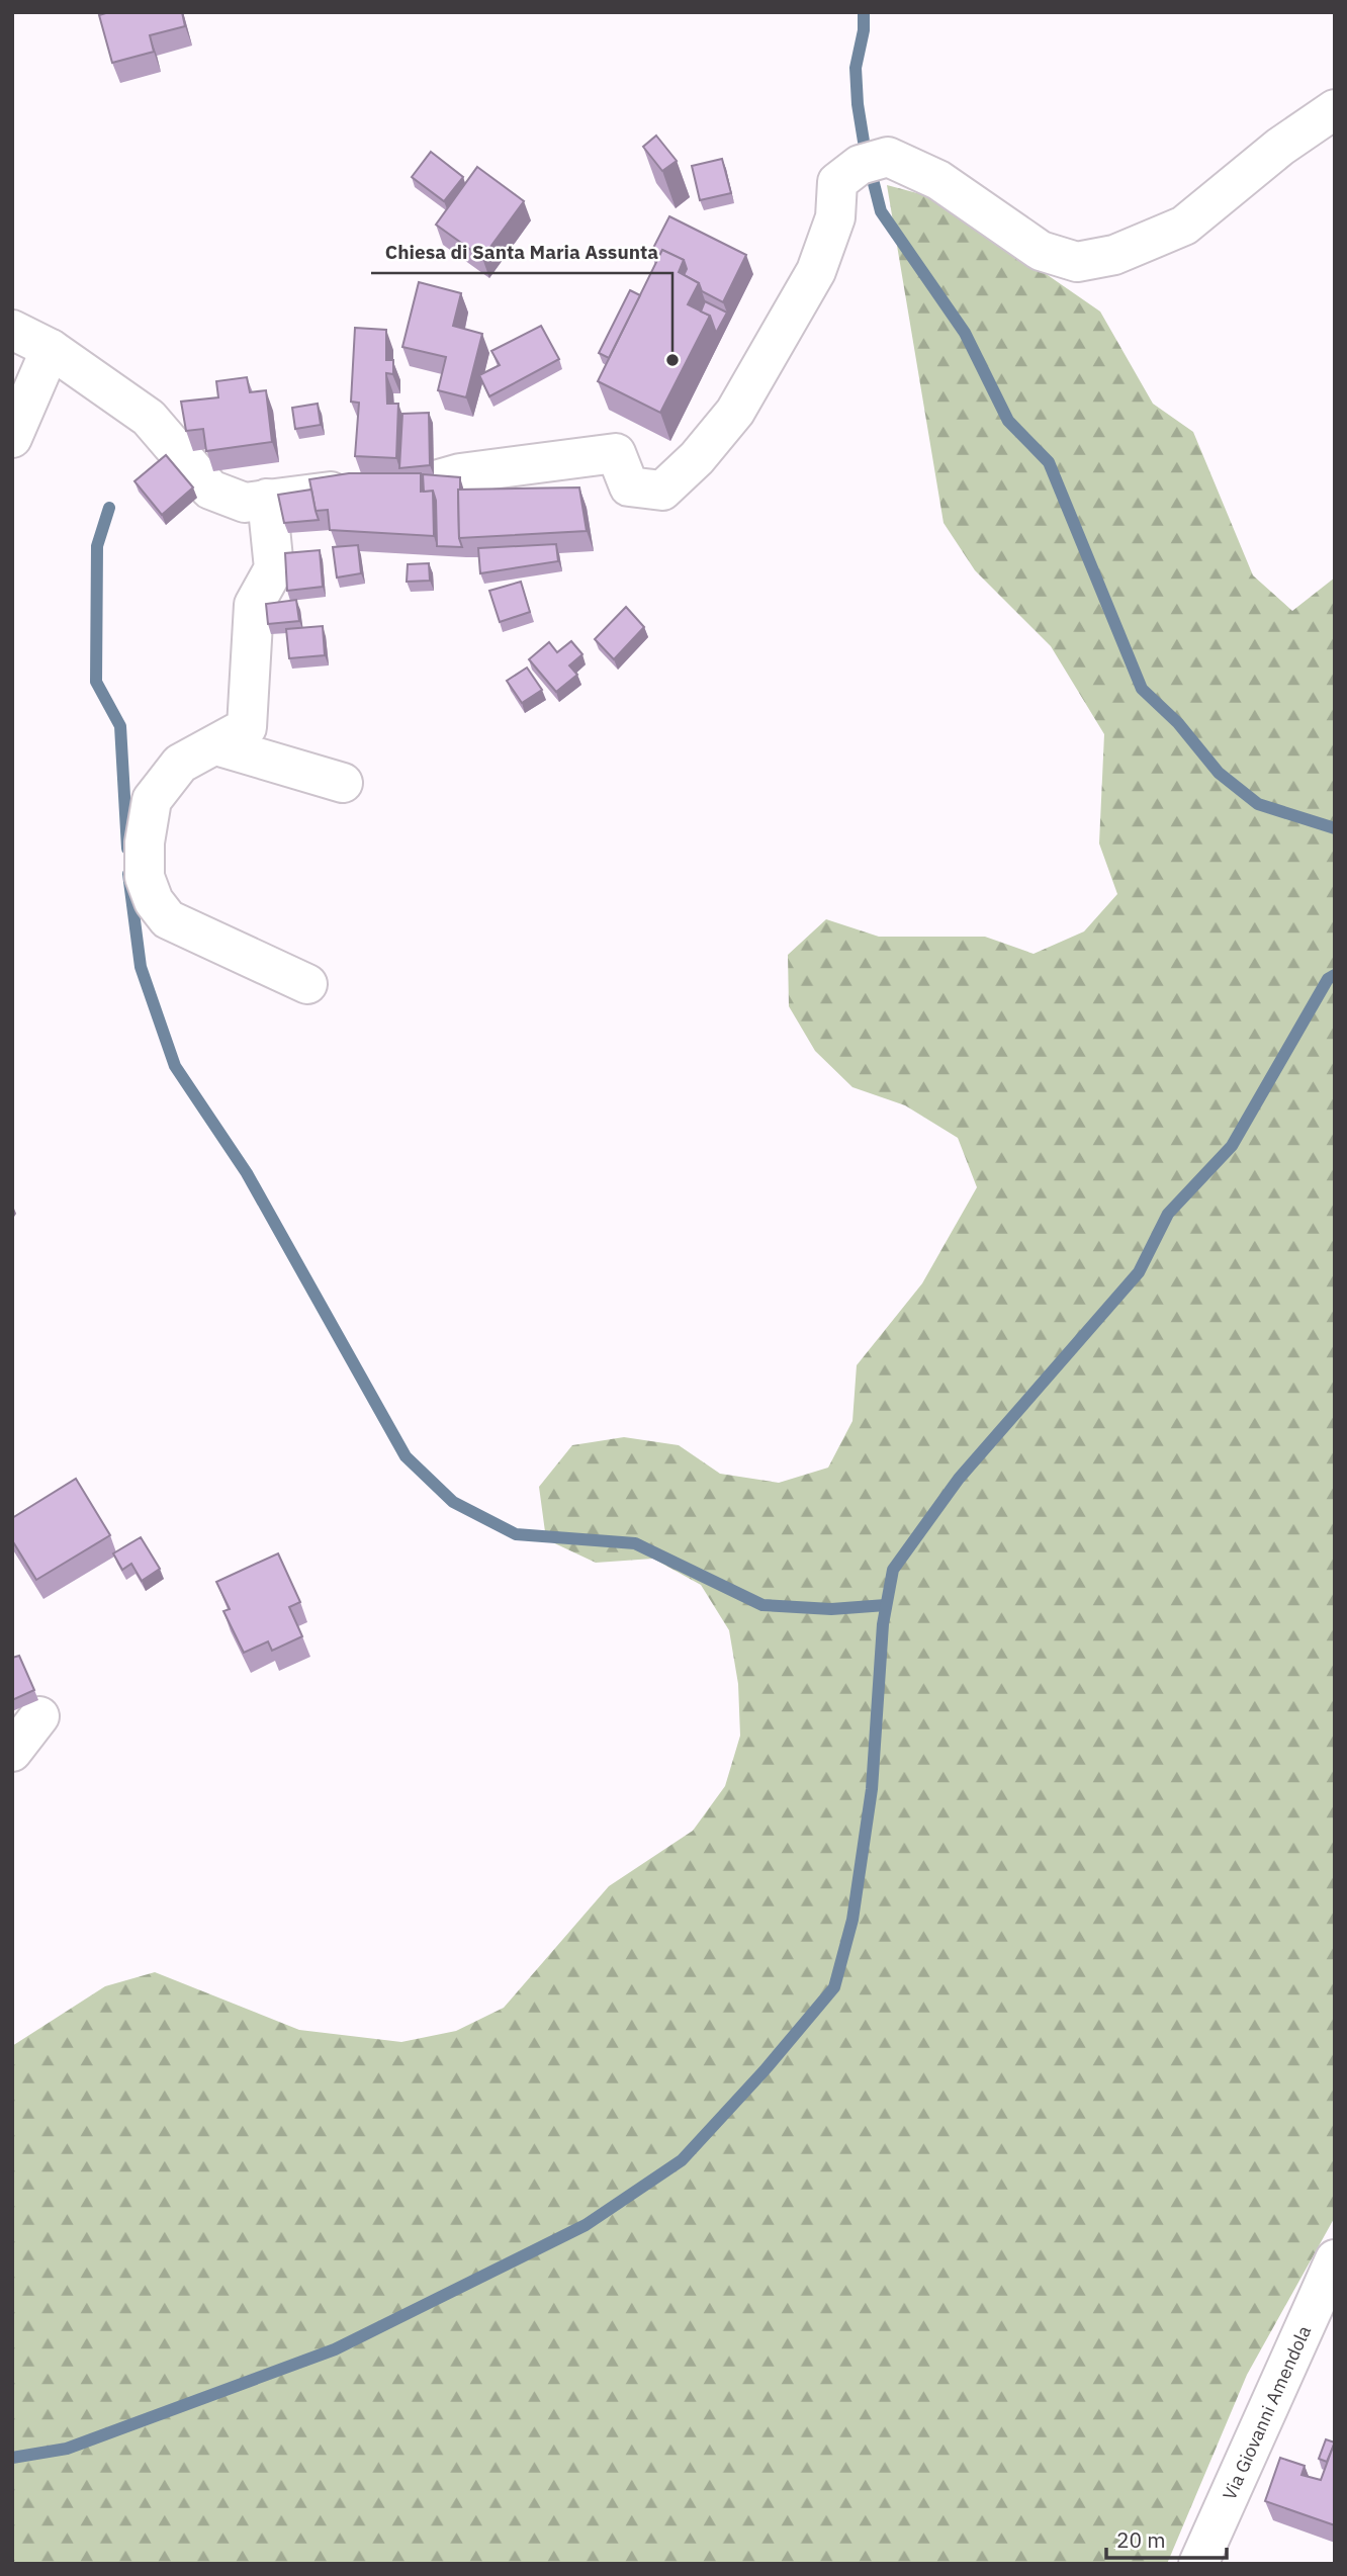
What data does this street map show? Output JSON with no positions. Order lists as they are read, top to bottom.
{
  "streets": {
    "street": ["Via Giovanni Amendola"]
  },
  "places": ["Chiesa di Santa Maria Assunta"],
  "scale_bar": "20 m"
}
